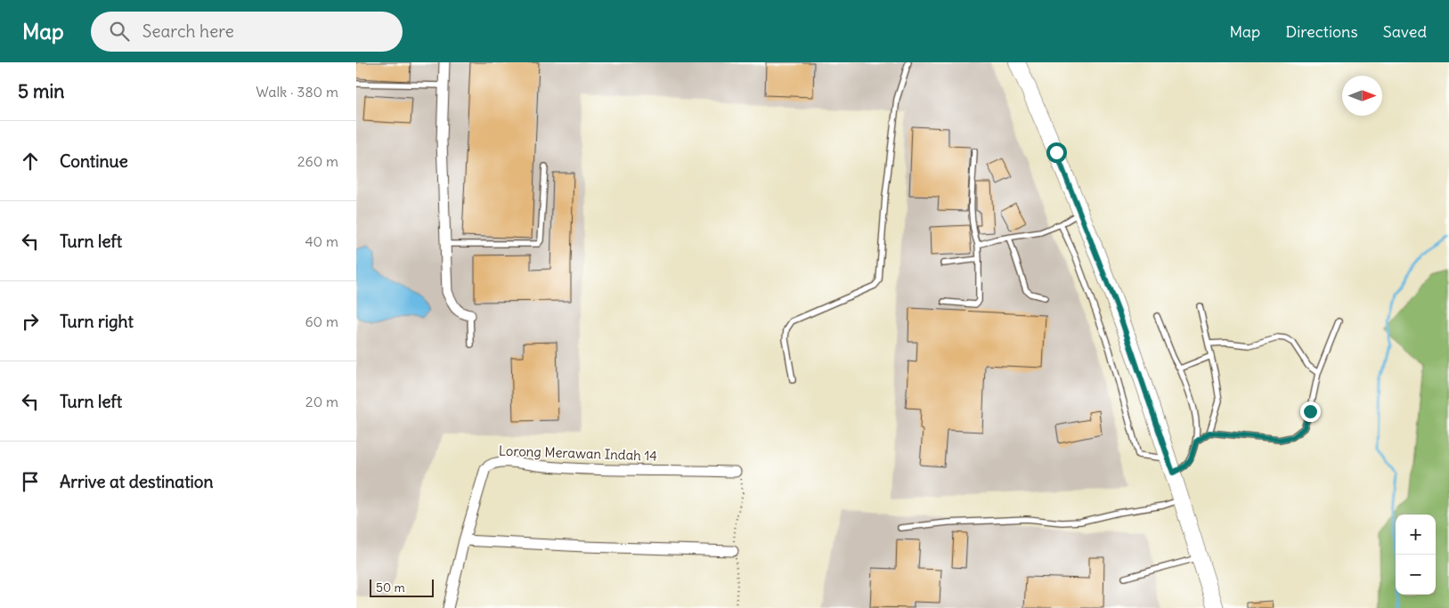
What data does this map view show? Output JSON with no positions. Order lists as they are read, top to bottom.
{
  "streets": {
    "street": ["Lorong Merawan Indah 14"]
  },
  "scale_bar": "50 m",
  "north": "right",
  "page": {
    "header": "Map",
    "search": "Search here",
    "nav": ["Map", "Directions", "Saved"],
    "heading": ["5 min", "Walk · 380 m"],
    "list": [
      ["Continue", "260 m"],
      ["Turn left", "40 m"],
      ["Turn right", "60 m"],
      ["Turn left", "20 m"],
      "Arrive at destination"
    ],
    "map_buttons": ["+", "−"],
    "scale": "50 m"
  }
}
